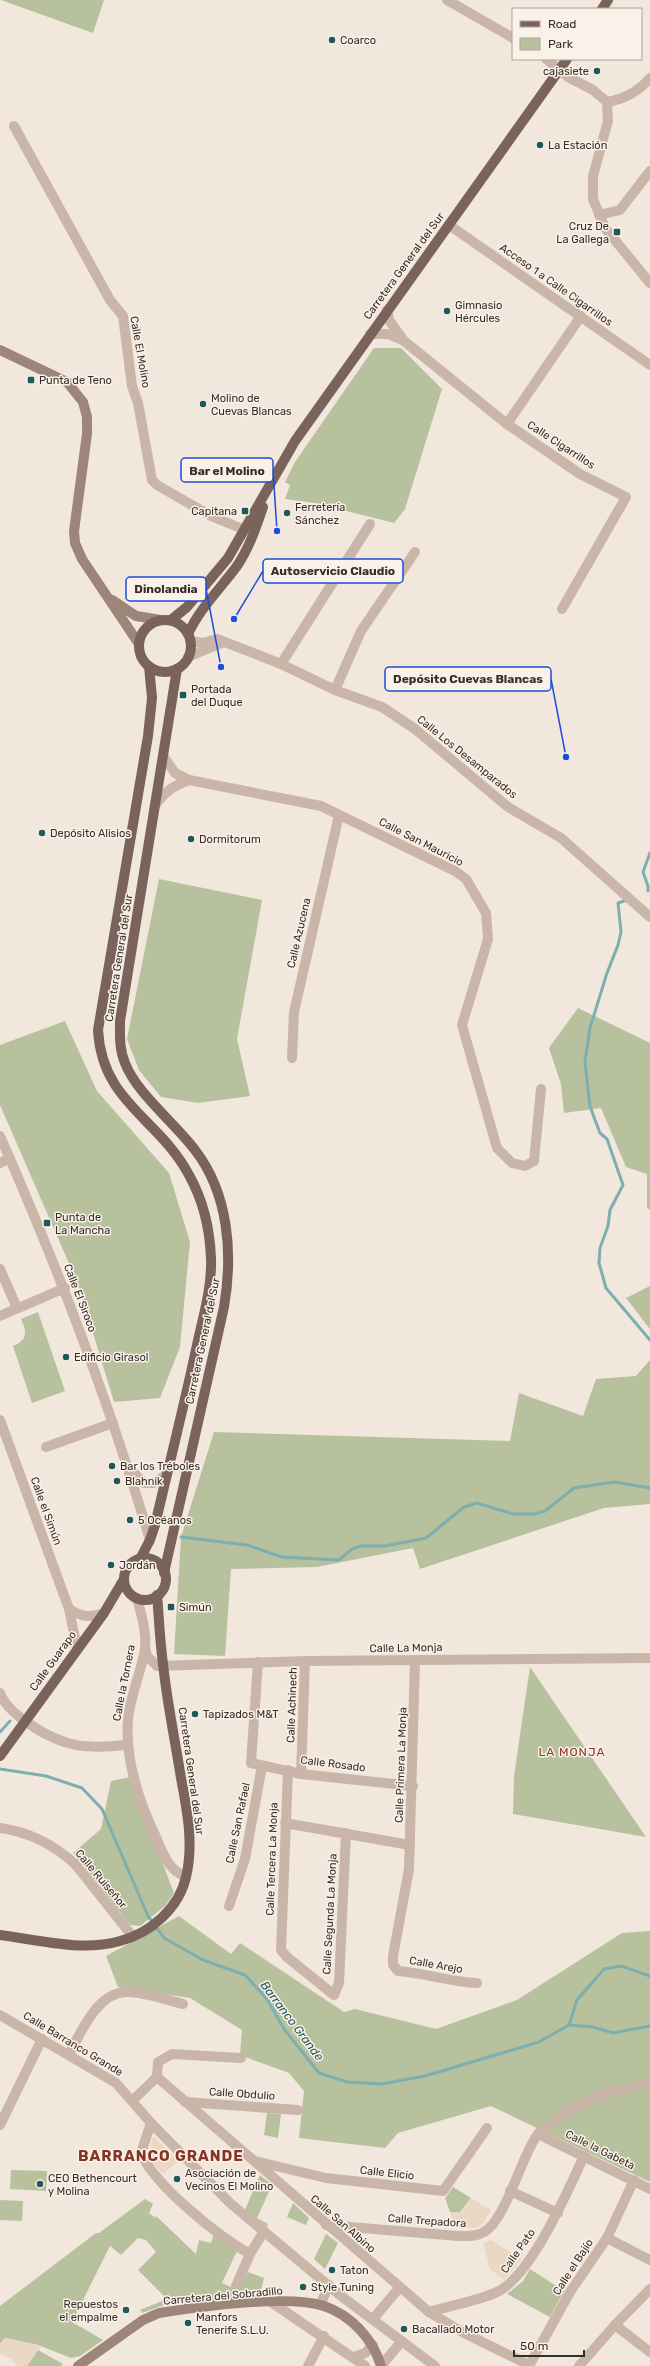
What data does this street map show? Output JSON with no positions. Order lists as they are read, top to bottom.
{
  "streets": {
    "main road": ["Carretera General del Sur", "Calle Guarapo", "Carretera del Sobradillo"],
    "street": [
      "Acceso 1 a Calle Cigarrillos",
      "Calle El Molino",
      "Calle Cigarrillos",
      "Calle Los Desamparados",
      "Calle San Mauricio",
      "Calle Azucena",
      "Calle El Siroco",
      "Calle el Simún",
      "Calle La Monja",
      "Calle la Tornera",
      "Calle Achinech",
      "Calle Rosado",
      "Calle Primera La Monja",
      "Calle San Rafael",
      "Calle Tercera La Monja",
      "Calle Ruiseñor",
      "Calle Segunda La Monja",
      "Calle Arejo",
      "Calle Barranco Grande",
      "Calle Obdulio",
      "Calle la Gabeta",
      "Calle Elicio",
      "Calle Trepadora",
      "Calle San Albino",
      "Calle Pato",
      "Calle el Bajío"
    ]
  },
  "crossings": [
    ["Carretera General del Sur", "Acceso 1 a Calle Cigarrillos"],
    ["Carretera General del Sur", "Calle El Molino"],
    ["Carretera General del Sur", "Calle Los Desamparados"],
    ["Carretera General del Sur", "Calle San Mauricio"],
    ["Carretera General del Sur", "Calle El Siroco"],
    ["Carretera General del Sur", "Calle La Monja"],
    ["Carretera General del Sur", "Calle Guarapo"],
    ["Carretera General del Sur", "Calle la Tornera"],
    ["Carretera General del Sur", "Calle Ruiseñor"],
    ["Calle San Mauricio", "Calle Azucena"],
    ["Calle el Simún", "Calle Guarapo"],
    ["Calle La Monja", "Calle Achinech"],
    ["Calle La Monja", "Calle Rosado"],
    ["Calle La Monja", "Calle Primera La Monja"],
    ["Calle Guarapo", "Calle la Tornera"],
    ["Calle Achinech", "Calle Rosado"],
    ["Calle Rosado", "Calle Primera La Monja"],
    ["Calle Rosado", "Calle San Rafael"],
    ["Calle Rosado", "Calle Tercera La Monja"],
    ["Calle Primera La Monja", "Calle Arejo"],
    ["Calle Tercera La Monja", "Calle Segunda La Monja"],
    ["Calle Obdulio", "Calle San Albino"],
    ["Calle la Gabeta", "Calle Trepadora"],
    ["Calle la Gabeta", "Calle Pato"],
    ["Calle la Gabeta", "Calle el Bajío"],
    ["Calle Elicio", "Calle San Albino"],
    ["Calle Trepadora", "Calle San Albino"],
    ["Calle San Albino", "Calle Pato"],
    ["Calle San Albino", "Calle el Bajío"]
  ],
  "districts": ["LA MONJA", "BARRANCO GRANDE"],
  "water": ["Barranco Grande"],
  "places": {
    "other": [
      "Coarco",
      "cajasiete",
      "La Estación",
      "Gimnasio Hércules",
      "Molino de Cuevas Blancas",
      "Ferretería Sánchez",
      "Bar el Molino",
      "Autoservicio Claudio",
      "Dinolandia",
      "Depósito Cuevas Blancas",
      "Depósito Alisios",
      "Dormitorum",
      "Edificio Girasol",
      "Bar los Tréboles",
      "Blahnik",
      "5 Océanos",
      "Jordán",
      "Tapizados M&T",
      "Asociación de Vecinos El Molino",
      "CEO Bethencourt y Molina",
      "Taton",
      "Style Tuning",
      "Repuestos el empalme",
      "Manfors Tenerife S.L.U.",
      "Bacallado Motor"
    ],
    "transit": [
      "Cruz De La Gallega",
      "Punta de Teno",
      "Capitana",
      "Portada del Duque",
      "Punta de La Mancha",
      "Simún"
    ]
  },
  "legend": ["Road", "Park"],
  "scale_bar": "50 m"
}
